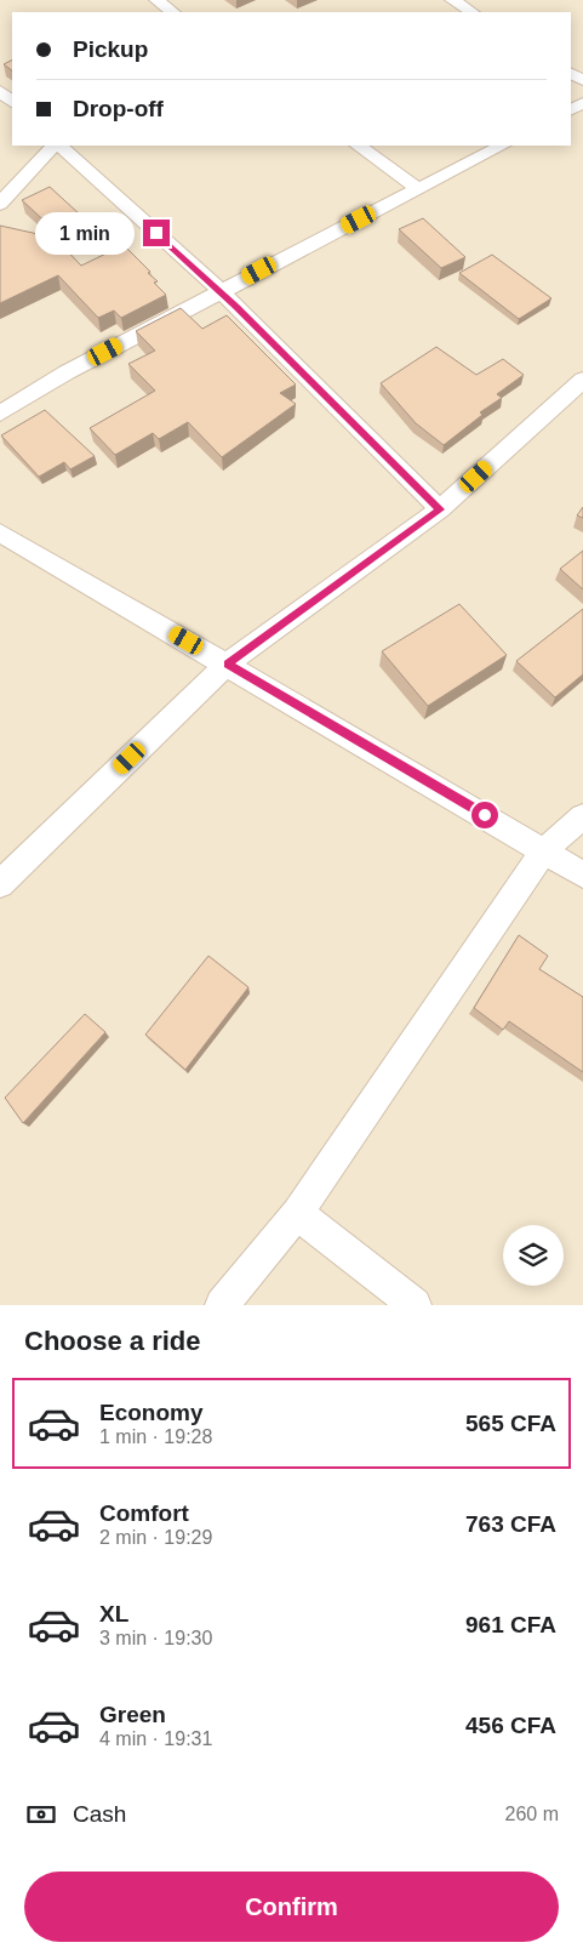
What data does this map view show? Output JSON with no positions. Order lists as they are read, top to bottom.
{
  "page": {
    "banner": ["Pickup", "Drop-off"],
    "bubble": "1 min",
    "heading": "Choose a ride",
    "list": [
      {
        "name": "Economy",
        "note": "1 min · 19:28",
        "value": "565 CFA"
      },
      {
        "name": "Comfort",
        "note": "2 min · 19:29",
        "value": "763 CFA"
      },
      {
        "name": "XL",
        "note": "3 min · 19:30",
        "value": "961 CFA"
      },
      {
        "name": "Green",
        "note": "4 min · 19:31",
        "value": "456 CFA"
      }
    ],
    "pay": ["Cash", "260 m"],
    "buttons": "Confirm"
  }
}
